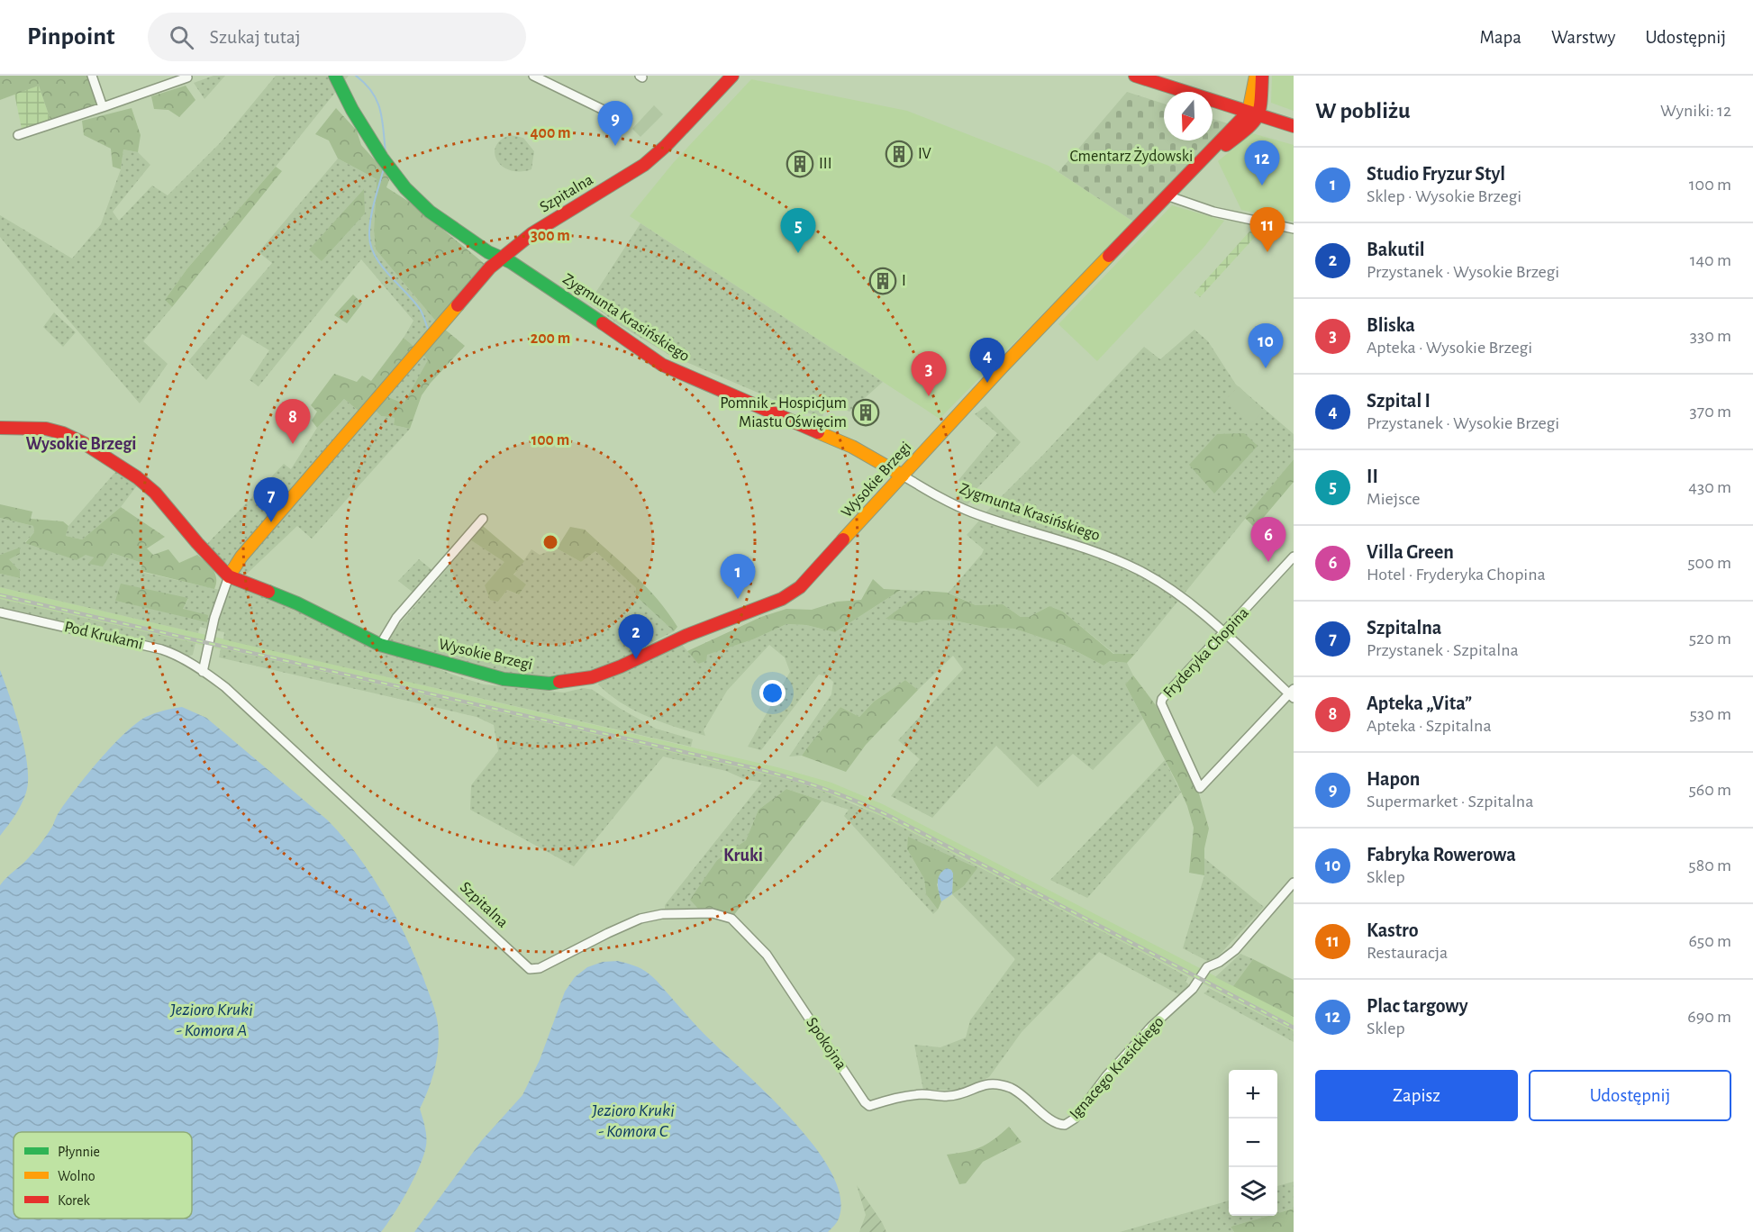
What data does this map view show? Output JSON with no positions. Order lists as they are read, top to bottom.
{
  "streets": {
    "street": [
      "Szpitalna",
      "Zygmunta Krasińskiego",
      "Wysokie Brzegi",
      "Pod Krukami",
      "Fryderyka Chopina",
      "Spokojna",
      "Ignacego Krasickiego"
    ]
  },
  "crossings": [
    ["Szpitalna", "Zygmunta Krasińskiego"],
    ["Szpitalna", "Wysokie Brzegi"],
    ["Szpitalna", "Pod Krukami"],
    ["Szpitalna", "Spokojna"],
    ["Zygmunta Krasińskiego", "Wysokie Brzegi"],
    ["Zygmunta Krasińskiego", "Fryderyka Chopina"],
    ["Spokojna", "Ignacego Krasickiego"]
  ],
  "districts": ["Wysokie Brzegi", "Kruki"],
  "water": ["Jezioro Kruki - Komora A", "Jezioro Kruki - Komora C"],
  "parks": ["Cmentarz Żydowski"],
  "places": {
    "building": [
      "IV",
      "III",
      "I",
      "Pomnik - Hospicjum Miastu Oświęcim"
    ]
  },
  "legend": ["Płynnie", "Wolno", "Korek"],
  "north": "bottom",
  "page": {
    "header": "Pinpoint",
    "search": "Szukaj tutaj",
    "nav": ["Mapa", "Warstwy", "Udostępnij"],
    "heading": ["W pobliżu", "Wyniki: 12"],
    "pins": [
      "9",
      "12",
      "11",
      "5",
      "10",
      "4",
      "3",
      "8",
      "7",
      "6",
      "1",
      "2"
    ],
    "list": [
      {
        "mark": "1",
        "name": "Studio Fryzur Styl",
        "note": "Sklep · Wysokie Brzegi",
        "value": "100 m"
      },
      {
        "mark": "2",
        "name": "Bakutil",
        "note": "Przystanek · Wysokie Brzegi",
        "value": "140 m"
      },
      {
        "mark": "3",
        "name": "Bliska",
        "note": "Apteka · Wysokie Brzegi",
        "value": "330 m"
      },
      {
        "mark": "4",
        "name": "Szpital I",
        "note": "Przystanek · Wysokie Brzegi",
        "value": "370 m"
      },
      {
        "mark": "5",
        "name": "II",
        "note": "Miejsce",
        "value": "430 m"
      },
      {
        "mark": "6",
        "name": "Villa Green",
        "note": "Hotel · Fryderyka Chopina",
        "value": "500 m"
      },
      {
        "mark": "7",
        "name": "Szpitalna",
        "note": "Przystanek · Szpitalna",
        "value": "520 m"
      },
      {
        "mark": "8",
        "name": "Apteka „Vita”",
        "note": "Apteka · Szpitalna",
        "value": "530 m"
      },
      {
        "mark": "9",
        "name": "Hapon",
        "note": "Supermarket · Szpitalna",
        "value": "560 m"
      },
      {
        "mark": "10",
        "name": "Fabryka Rowerowa",
        "note": "Sklep",
        "value": "580 m"
      },
      {
        "mark": "11",
        "name": "Kastro",
        "note": "Restauracja",
        "value": "650 m"
      },
      {
        "mark": "12",
        "name": "Plac targowy",
        "note": "Sklep",
        "value": "690 m"
      }
    ],
    "buttons": ["Zapisz", "Udostępnij"],
    "map_buttons": ["+", "−"]
  },
  "rings": [
    "400 m",
    "300 m",
    "200 m",
    "100 m"
  ]
}
